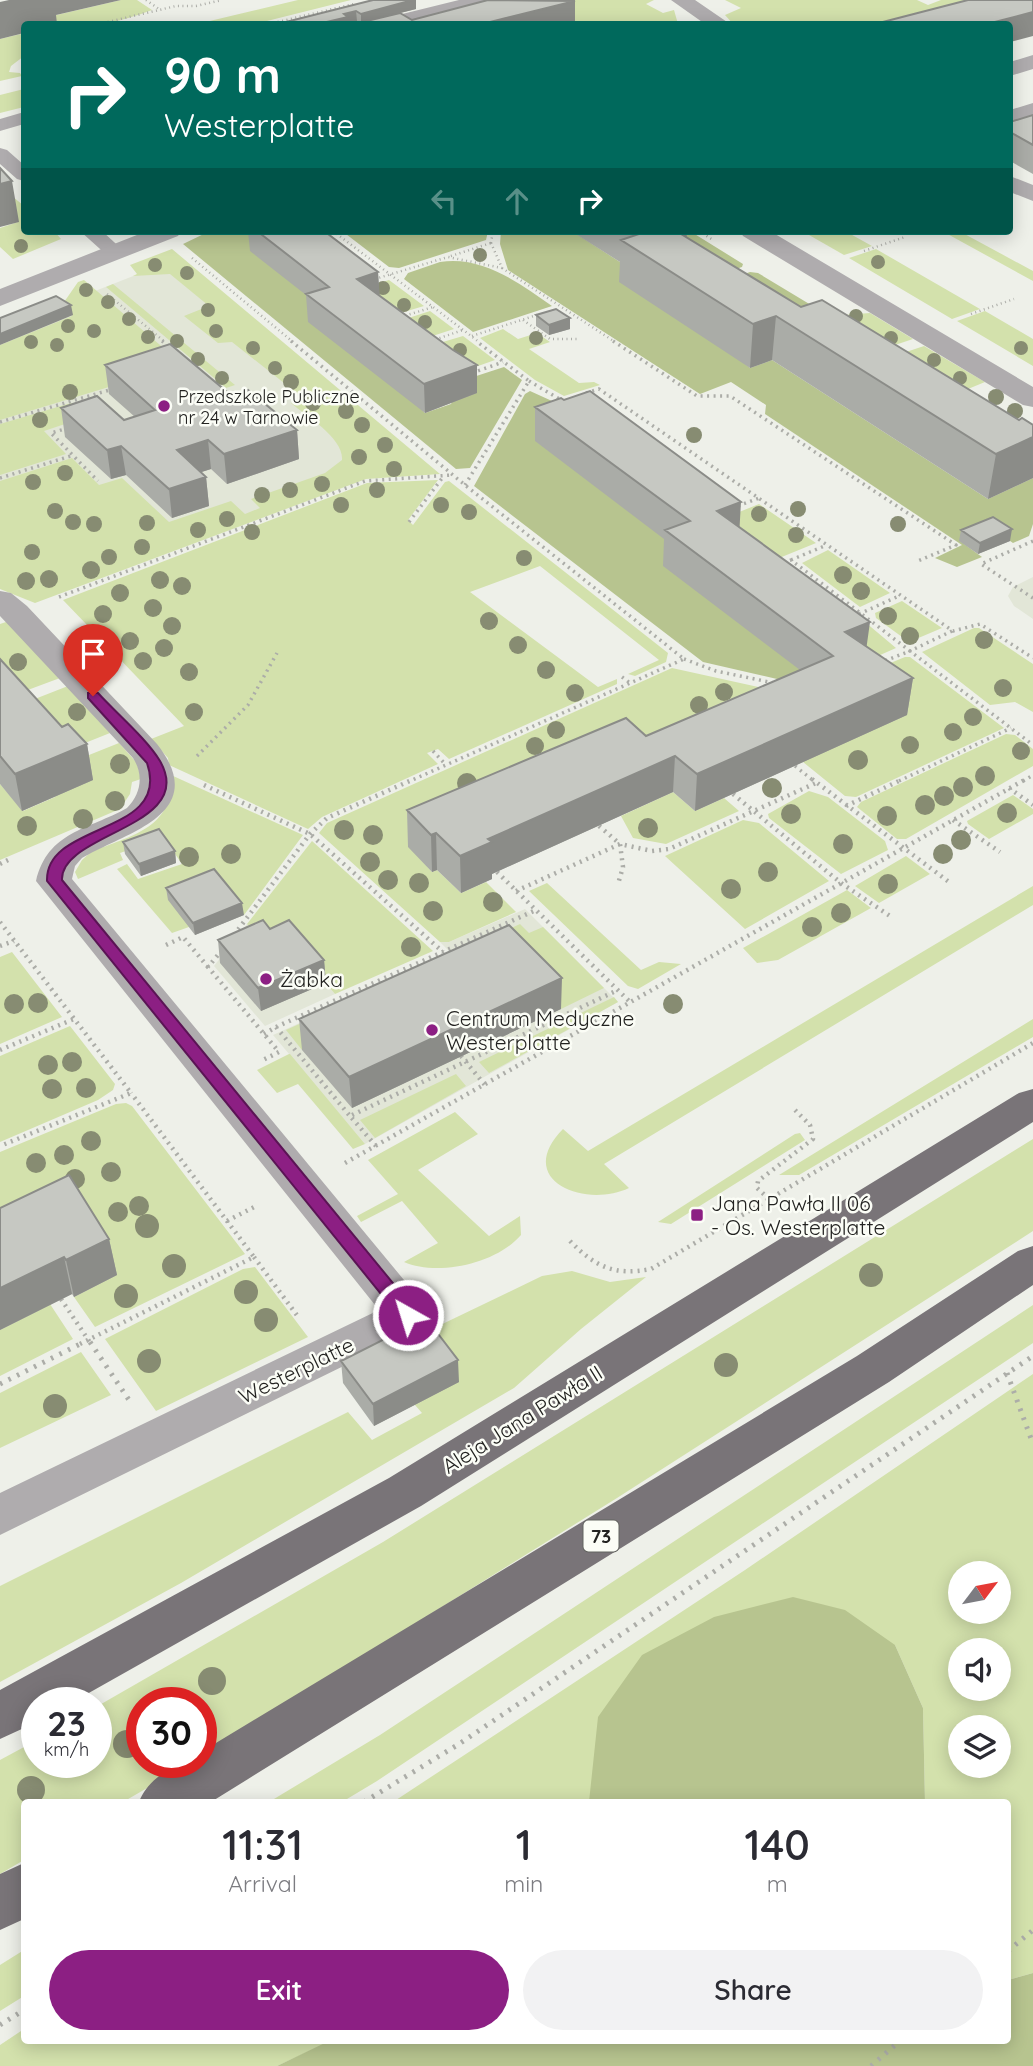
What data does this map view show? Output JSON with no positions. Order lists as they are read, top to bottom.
{
  "streets": {
    "main road": ["Aleja Jana Pawła II", "73"],
    "street": ["Westerplatte"]
  },
  "places": {
    "other": ["Przedszkole Publiczne nr 24 w Tarnowie", "Żabka", "Centrum Medyczne Westerplatte"],
    "transit": ["Jana Pawła II 06 - Os. Westerplatte"]
  },
  "north": "top right",
  "page": {
    "turn": ["90 m", "Westerplatte"],
    "speed": "23 km/h",
    "limit": "30",
    "eta": [
      "11:31",
      "Arrival",
      "1",
      "min",
      "140",
      "m"
    ],
    "buttons": ["Exit", "Share"]
  }
}
